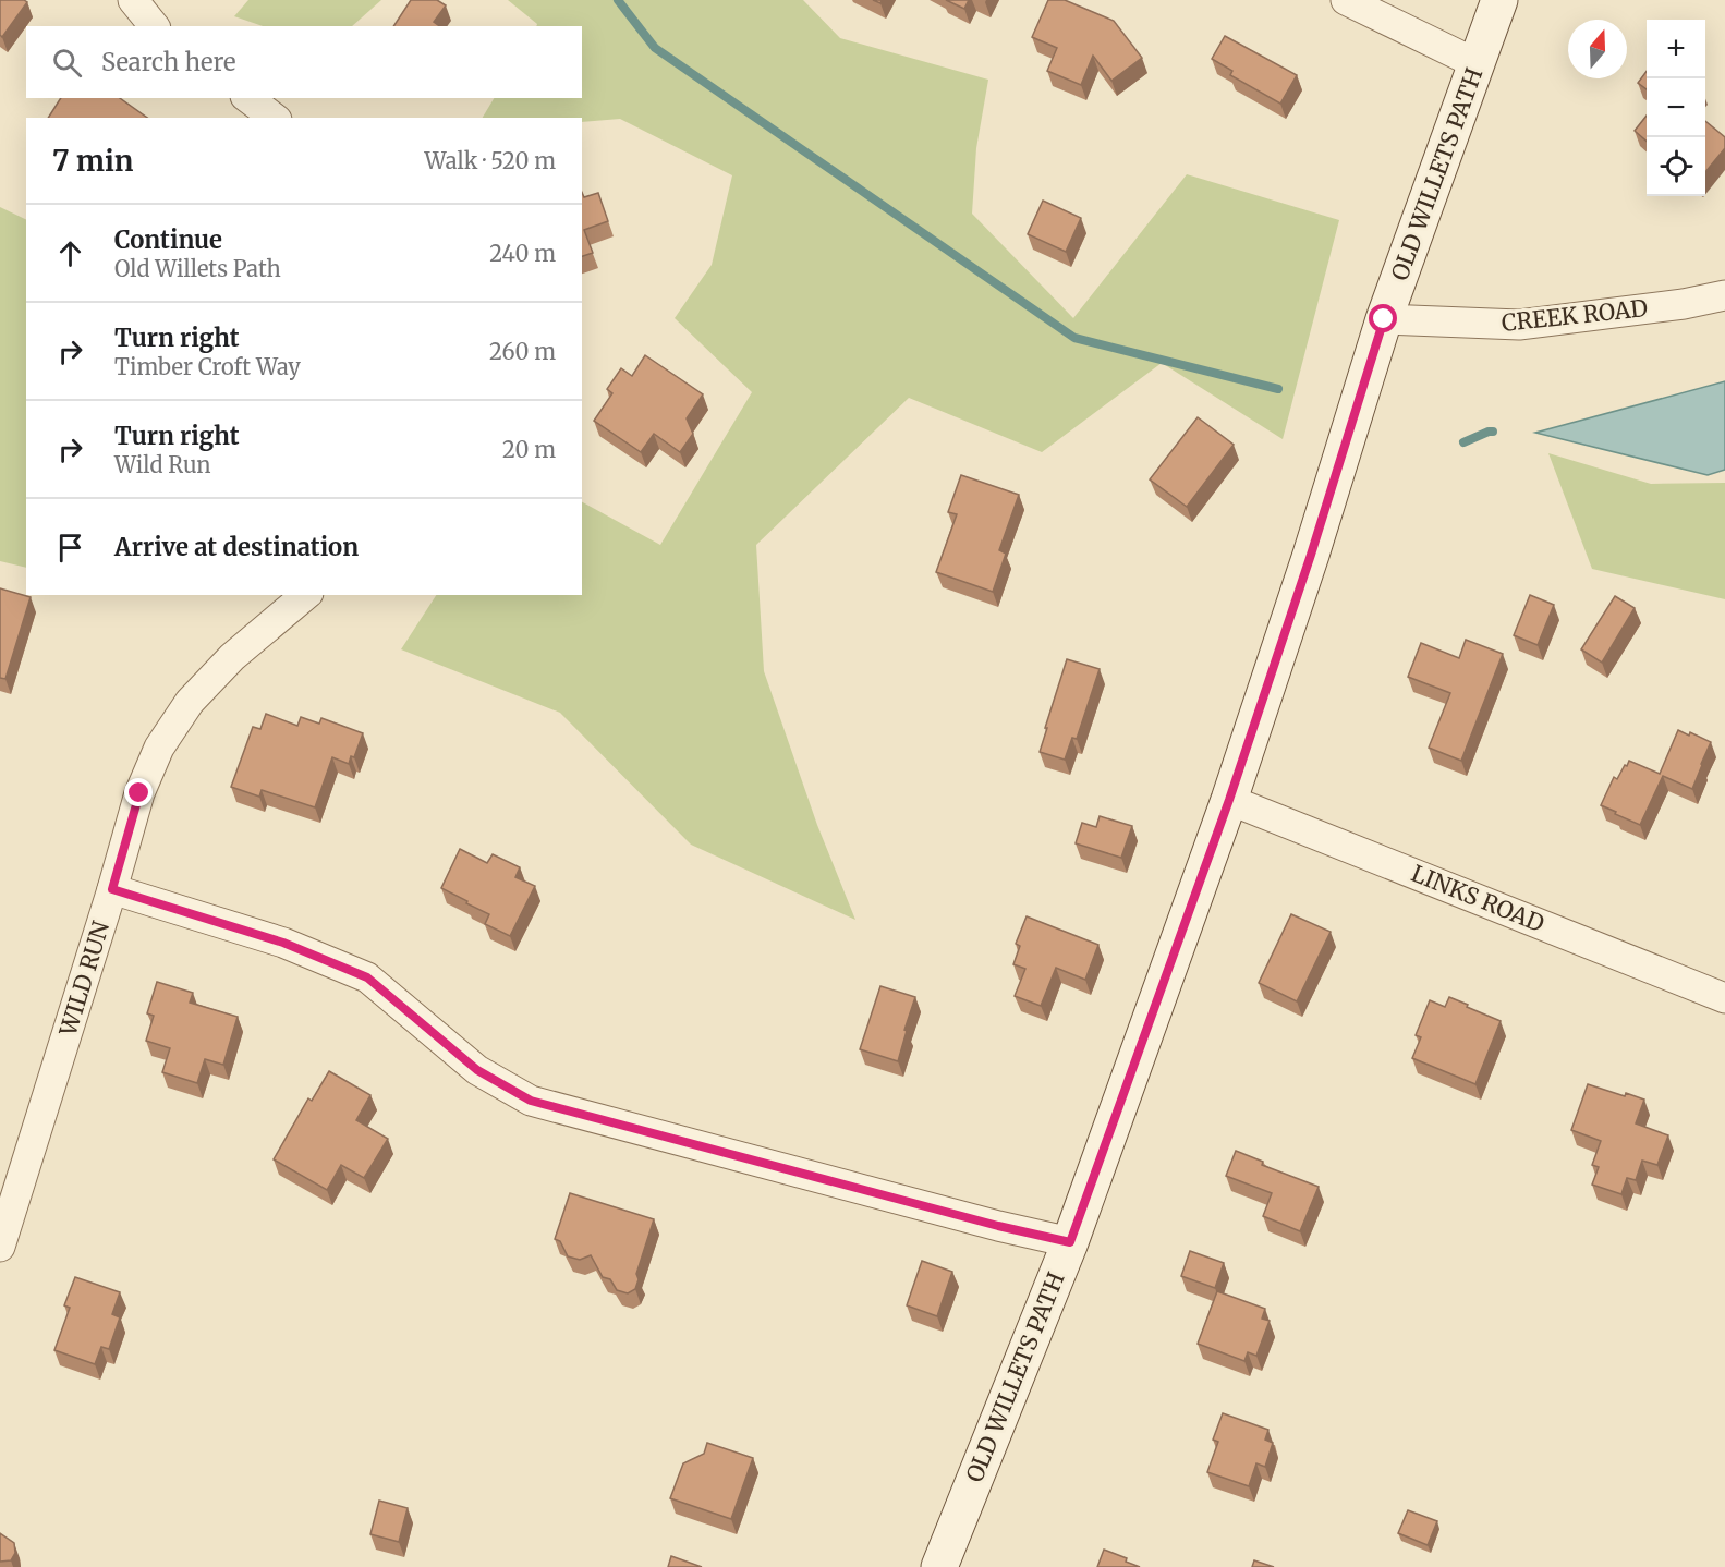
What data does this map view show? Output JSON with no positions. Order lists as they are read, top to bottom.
{
  "streets": {
    "main road": ["OLD WILLETS PATH"],
    "street": ["CREEK ROAD", "LINKS ROAD", "WILD RUN"]
  },
  "crossings": [
    ["OLD WILLETS PATH", "CREEK ROAD"],
    ["OLD WILLETS PATH", "LINKS ROAD"]
  ],
  "north": "top",
  "page": {
    "map_buttons": ["+", "−"],
    "search": "Search here",
    "heading": ["7 min", "Walk · 520 m"],
    "list": [
      ["Continue", "Old Willets Path", "240 m"],
      ["Turn right", "Timber Croft Way", "260 m"],
      ["Turn right", "Wild Run", "20 m"],
      "Arrive at destination"
    ]
  }
}
